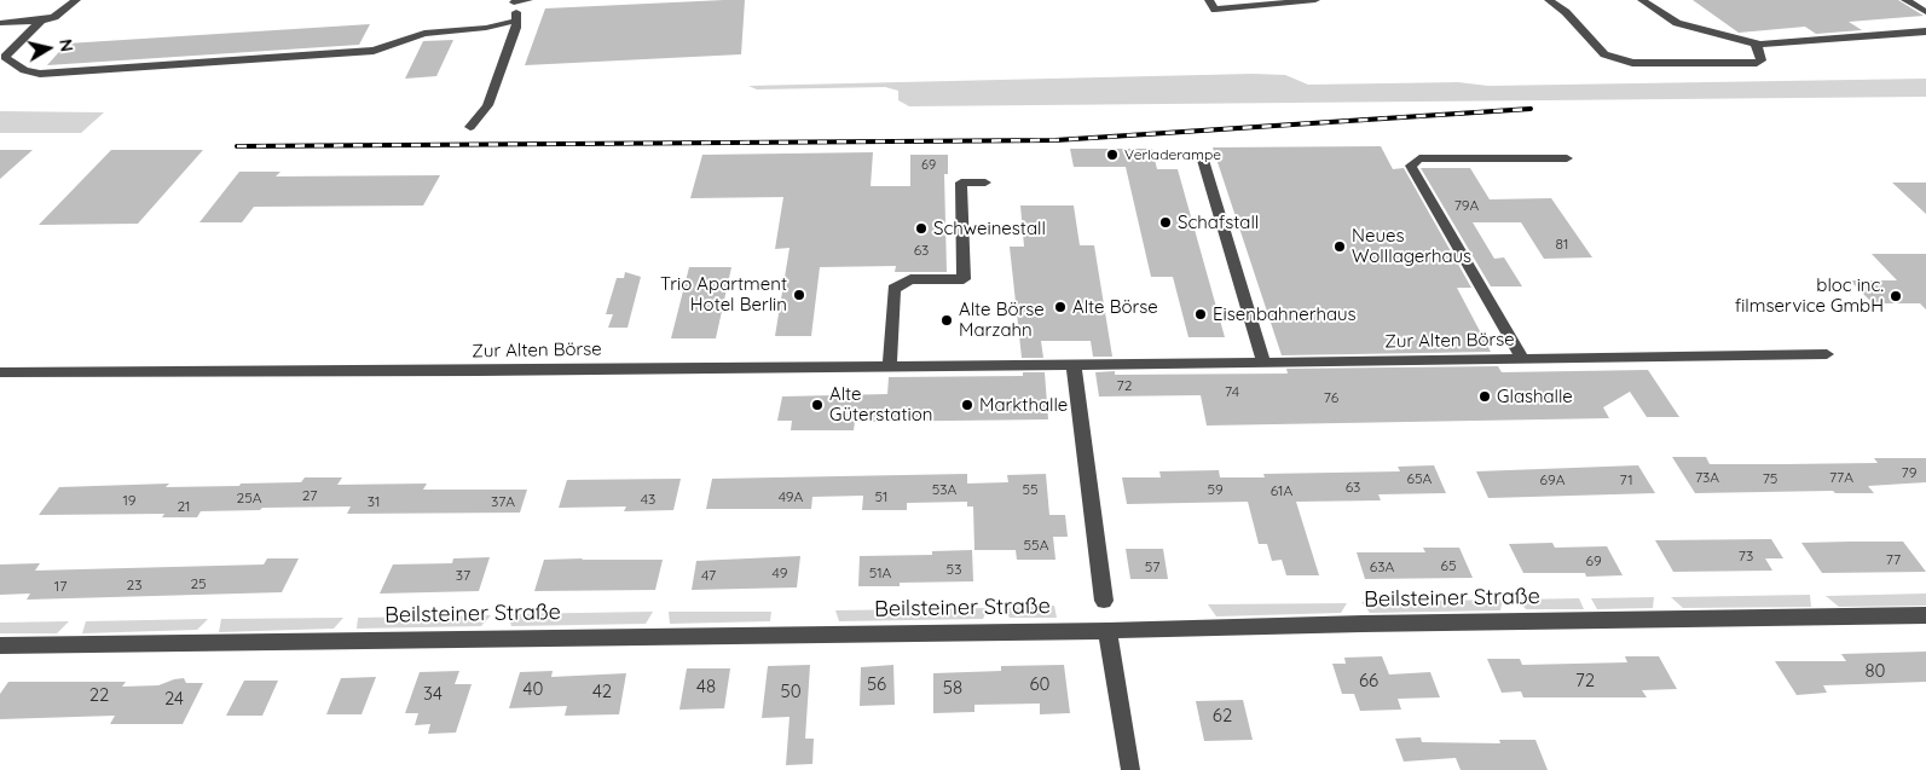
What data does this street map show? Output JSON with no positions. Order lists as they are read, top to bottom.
{
  "streets": {
    "street": ["Zur Alten Börse", "Beilsteiner Straße"]
  },
  "places": [
    "Verladerampe",
    "Schafstall",
    "Schweinestall",
    "Neues Wolllagerhaus",
    "Trio Apartment Hotel Berlin",
    "bloc inc. filmservice GmbH",
    "Alte Börse",
    "Eisenbahnerhaus",
    "Alte Börse Marzahn",
    "Glashalle",
    "Alte Güterstation",
    "Markthalle"
  ],
  "house_numbers": [
    "69",
    "79A",
    "81",
    "63",
    "72",
    "74",
    "76",
    "79",
    "73A",
    "77A",
    "65A",
    "75",
    "69A",
    "71",
    "63",
    "53A",
    "55",
    "59",
    "61A",
    "27",
    "49A",
    "51",
    "25A",
    "43",
    "19",
    "31",
    "37A",
    "21",
    "55A",
    "73",
    "77",
    "69",
    "65",
    "57",
    "63A",
    "53",
    "49",
    "51A",
    "37",
    "47",
    "25",
    "23",
    "17",
    "80",
    "66",
    "72",
    "56",
    "60",
    "48",
    "58",
    "40",
    "42",
    "50",
    "34",
    "22",
    "24",
    "62"
  ],
  "north": "right"
}
